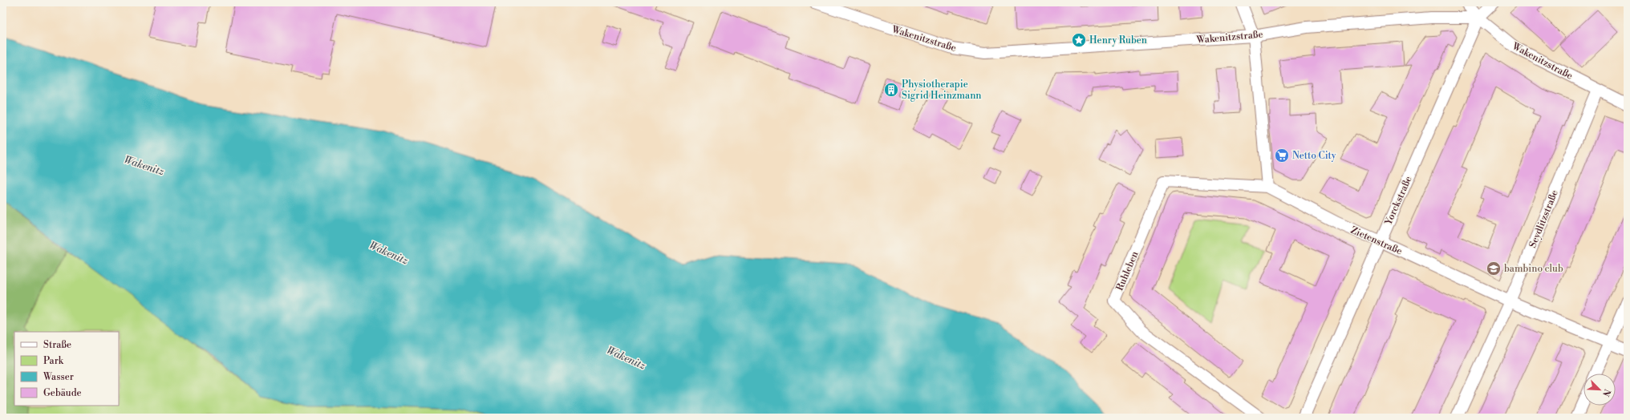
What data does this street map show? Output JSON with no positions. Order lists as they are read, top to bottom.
{
  "streets": {
    "street": [
      "Wakenitzstraße",
      "Yorckstraße",
      "Seydlitzstraße",
      "Zietenstraße",
      "Ruhleben"
    ]
  },
  "crossings": [
    ["Wakenitzstraße", "Yorckstraße"],
    ["Wakenitzstraße", "Seydlitzstraße"],
    ["Yorckstraße", "Zietenstraße"],
    ["Seydlitzstraße", "Zietenstraße"],
    ["Zietenstraße", "Ruhleben"]
  ],
  "water": ["Wakenitz"],
  "places": {
    "place": ["Henry Ruben"],
    "building": ["Physiotherapie Sigrid Heinzmann"],
    "supermarket": ["Netto City"],
    "school or university": ["bambino club"]
  },
  "legend": [
    "Straße",
    "Park",
    "Wasser",
    "Gebäude"
  ],
  "north": "bottom right"
}
